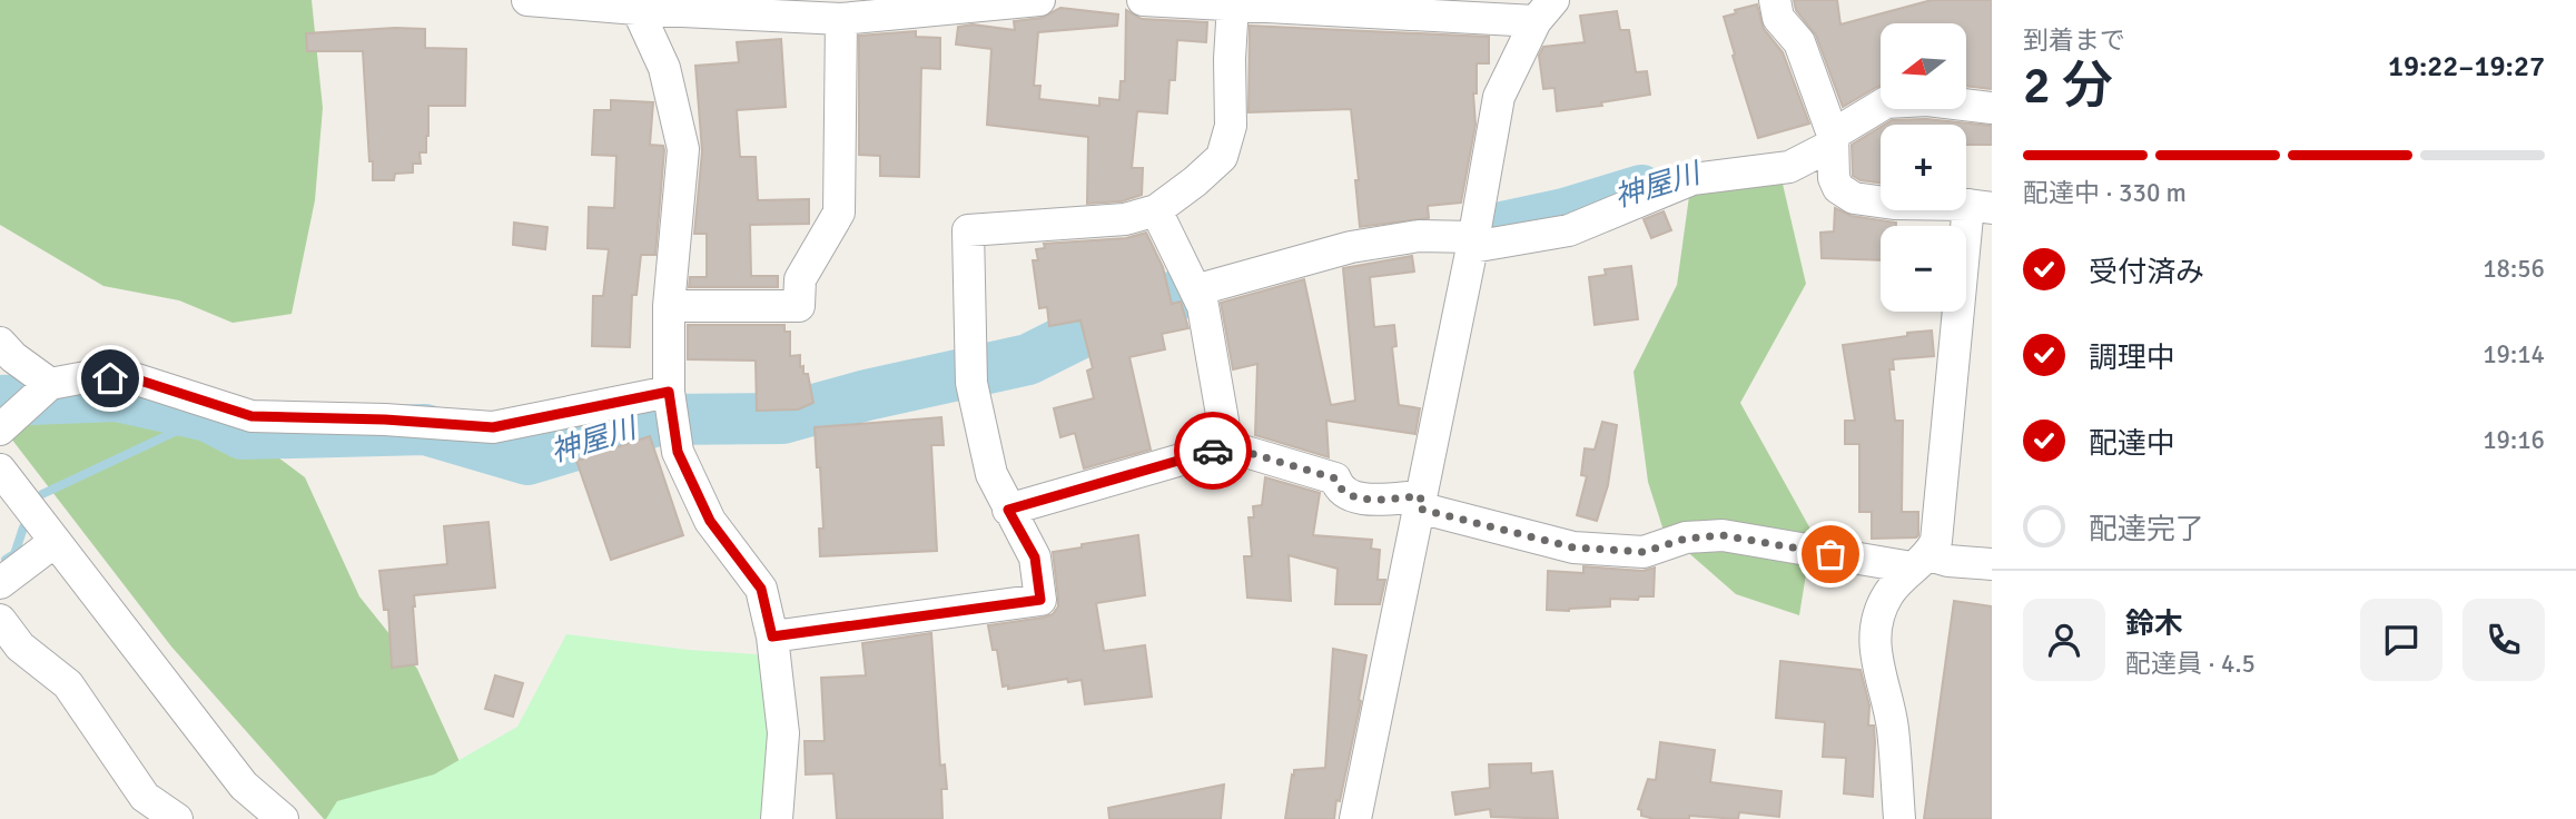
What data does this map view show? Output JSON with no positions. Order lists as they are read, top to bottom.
{
  "water": ["神屋川"],
  "north": "left",
  "page": {
    "heading": ["2 分", "到着まで", "19:22–19:27"],
    "panel": ["鈴木", "配達員 · 4.5"],
    "map_buttons": ["+", "−"],
    "bar": "配達中 · 330 m",
    "list": [
      ["受付済み", "18:56"],
      ["調理中", "19:14"],
      ["配達中", "19:16"],
      "配達完了"
    ]
  }
}
